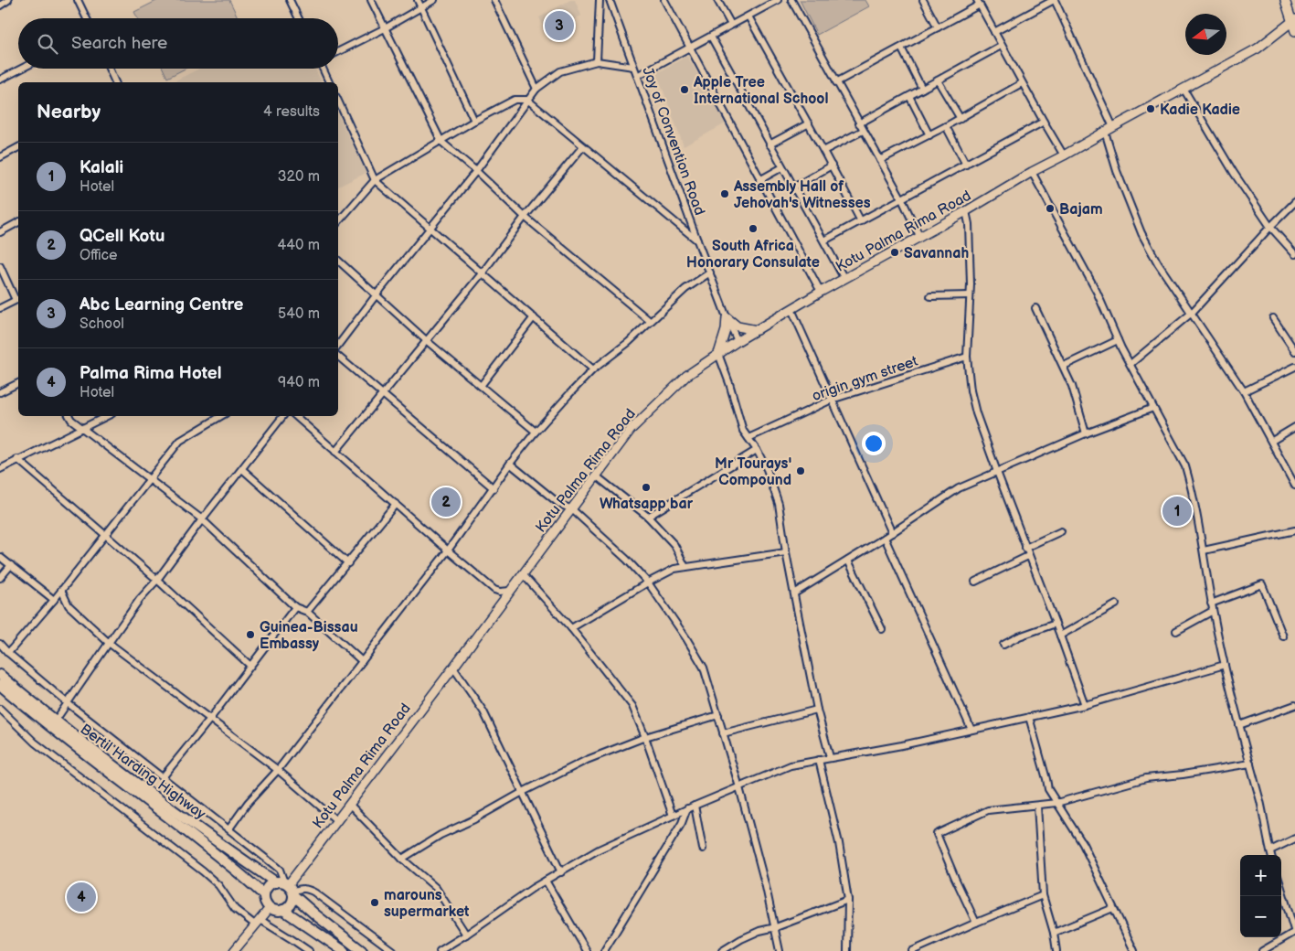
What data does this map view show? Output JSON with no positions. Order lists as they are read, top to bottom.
{
  "streets": {
    "main road": ["Bertil Harding Highway"],
    "street": ["Joy of Convention Road", "Kotu Palma Rima Road", "origin gym street"]
  },
  "crossings": [
    ["Joy of Convention Road", "Kotu Palma Rima Road"],
    ["Kotu Palma Rima Road", "Bertil Harding Highway"]
  ],
  "places": [
    "Apple Tree International School",
    "Kadie Kadie",
    "Assembly Hall of Jehovah's Witnesses",
    "Bajam",
    "South Africa Honorary Consulate",
    "Savannah",
    "Mr Tourays' Compound",
    "Whatsapp bar",
    "Guinea-Bissau Embassy",
    "marouns supermarket"
  ],
  "north": "left",
  "page": {
    "pins": [
      "3",
      "2",
      "1",
      "4"
    ],
    "search": "Search here",
    "heading": ["Nearby", "4 results"],
    "list": [
      {
        "mark": "1",
        "name": "Kalali",
        "note": "Hotel",
        "value": "320 m"
      },
      {
        "mark": "2",
        "name": "QCell Kotu",
        "note": "Office",
        "value": "440 m"
      },
      {
        "mark": "3",
        "name": "Abc Learning Centre",
        "note": "School",
        "value": "540 m"
      },
      {
        "mark": "4",
        "name": "Palma Rima Hotel",
        "note": "Hotel",
        "value": "940 m"
      }
    ],
    "map_buttons": ["+", "−"]
  }
}
